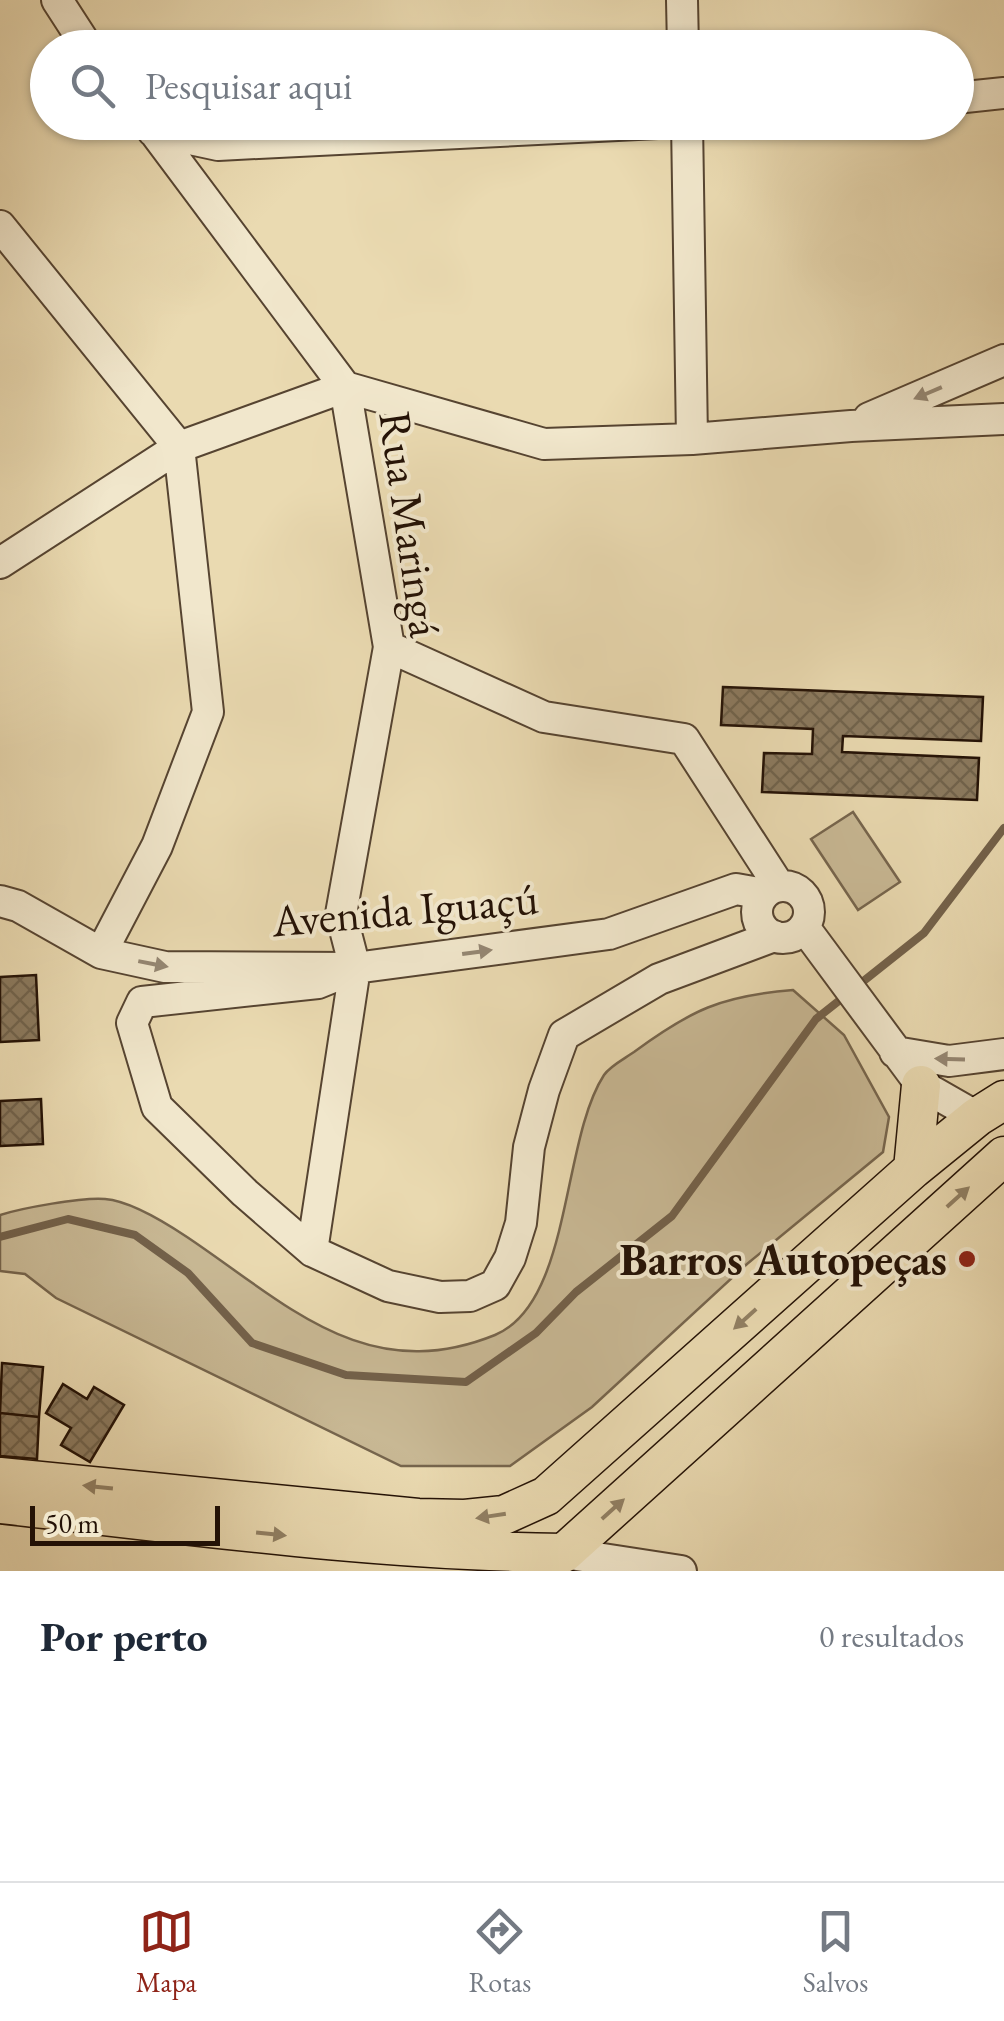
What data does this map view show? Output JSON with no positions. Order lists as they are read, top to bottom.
{
  "streets": {
    "street": ["Rua Maringá", "Avenida Iguaçú"]
  },
  "crossings": [
    ["Rua Maringá", "Avenida Iguaçú"]
  ],
  "one_way": ["Avenida Iguaçú"],
  "places": ["Barros Autopeças"],
  "scale_bar": "50 m",
  "page": {
    "search": "Pesquisar aqui",
    "scale": "50 m",
    "heading": ["Por perto", "0 resultados"],
    "nav": ["Mapa", "Rotas", "Salvos"]
  }
}
